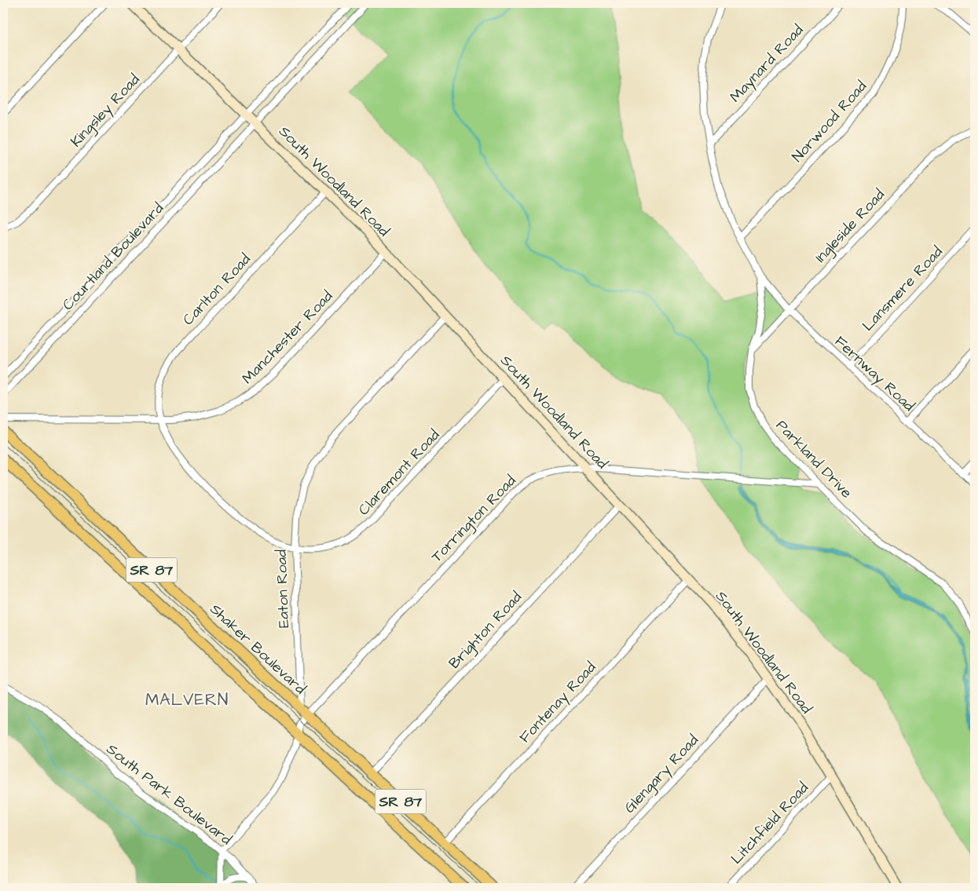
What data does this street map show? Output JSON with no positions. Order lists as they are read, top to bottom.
{
  "streets": {
    "main road": ["SR 87", "Shaker Boulevard"],
    "street": [
      "Maynard Road",
      "Kingsley Road",
      "Norwood Road",
      "South Woodland Road",
      "Ingleside Road",
      "Courtland Boulevard",
      "Lansmere Road",
      "Carlton Road",
      "Manchester Road",
      "Fernway Road",
      "Parkland Drive",
      "Claremont Road",
      "Torrington Road",
      "Eaton Road",
      "Brighton Road",
      "Fontenay Road",
      "Glengary Road",
      "South Park Boulevard",
      "Litchfield Road"
    ]
  },
  "crossings": [
    ["Maynard Road", "Parkland Drive"],
    ["Kingsley Road", "South Woodland Road"],
    ["Norwood Road", "Parkland Drive"],
    ["South Woodland Road", "Courtland Boulevard"],
    ["South Woodland Road", "Carlton Road"],
    ["South Woodland Road", "Manchester Road"],
    ["South Woodland Road", "Claremont Road"],
    ["South Woodland Road", "Torrington Road"],
    ["South Woodland Road", "Eaton Road"],
    ["South Woodland Road", "Brighton Road"],
    ["South Woodland Road", "Fontenay Road"],
    ["South Woodland Road", "Glengary Road"],
    ["South Woodland Road", "Litchfield Road"],
    ["Ingleside Road", "Fernway Road"],
    ["Ingleside Road", "Parkland Drive"],
    ["Lansmere Road", "Fernway Road"],
    ["Carlton Road", "Manchester Road"],
    ["Carlton Road", "Claremont Road"],
    ["Carlton Road", "Eaton Road"],
    ["Fernway Road", "Parkland Drive"],
    ["Parkland Drive", "Torrington Road"],
    ["Claremont Road", "Eaton Road"],
    ["Torrington Road", "Eaton Road"],
    ["Torrington Road", "Shaker Boulevard"],
    ["SR 87", "Eaton Road"],
    ["Eaton Road", "Shaker Boulevard"],
    ["Eaton Road", "South Park Boulevard"],
    ["Brighton Road", "Shaker Boulevard"],
    ["Shaker Boulevard", "Fontenay Road"]
  ],
  "districts": ["MALVERN"]
}
